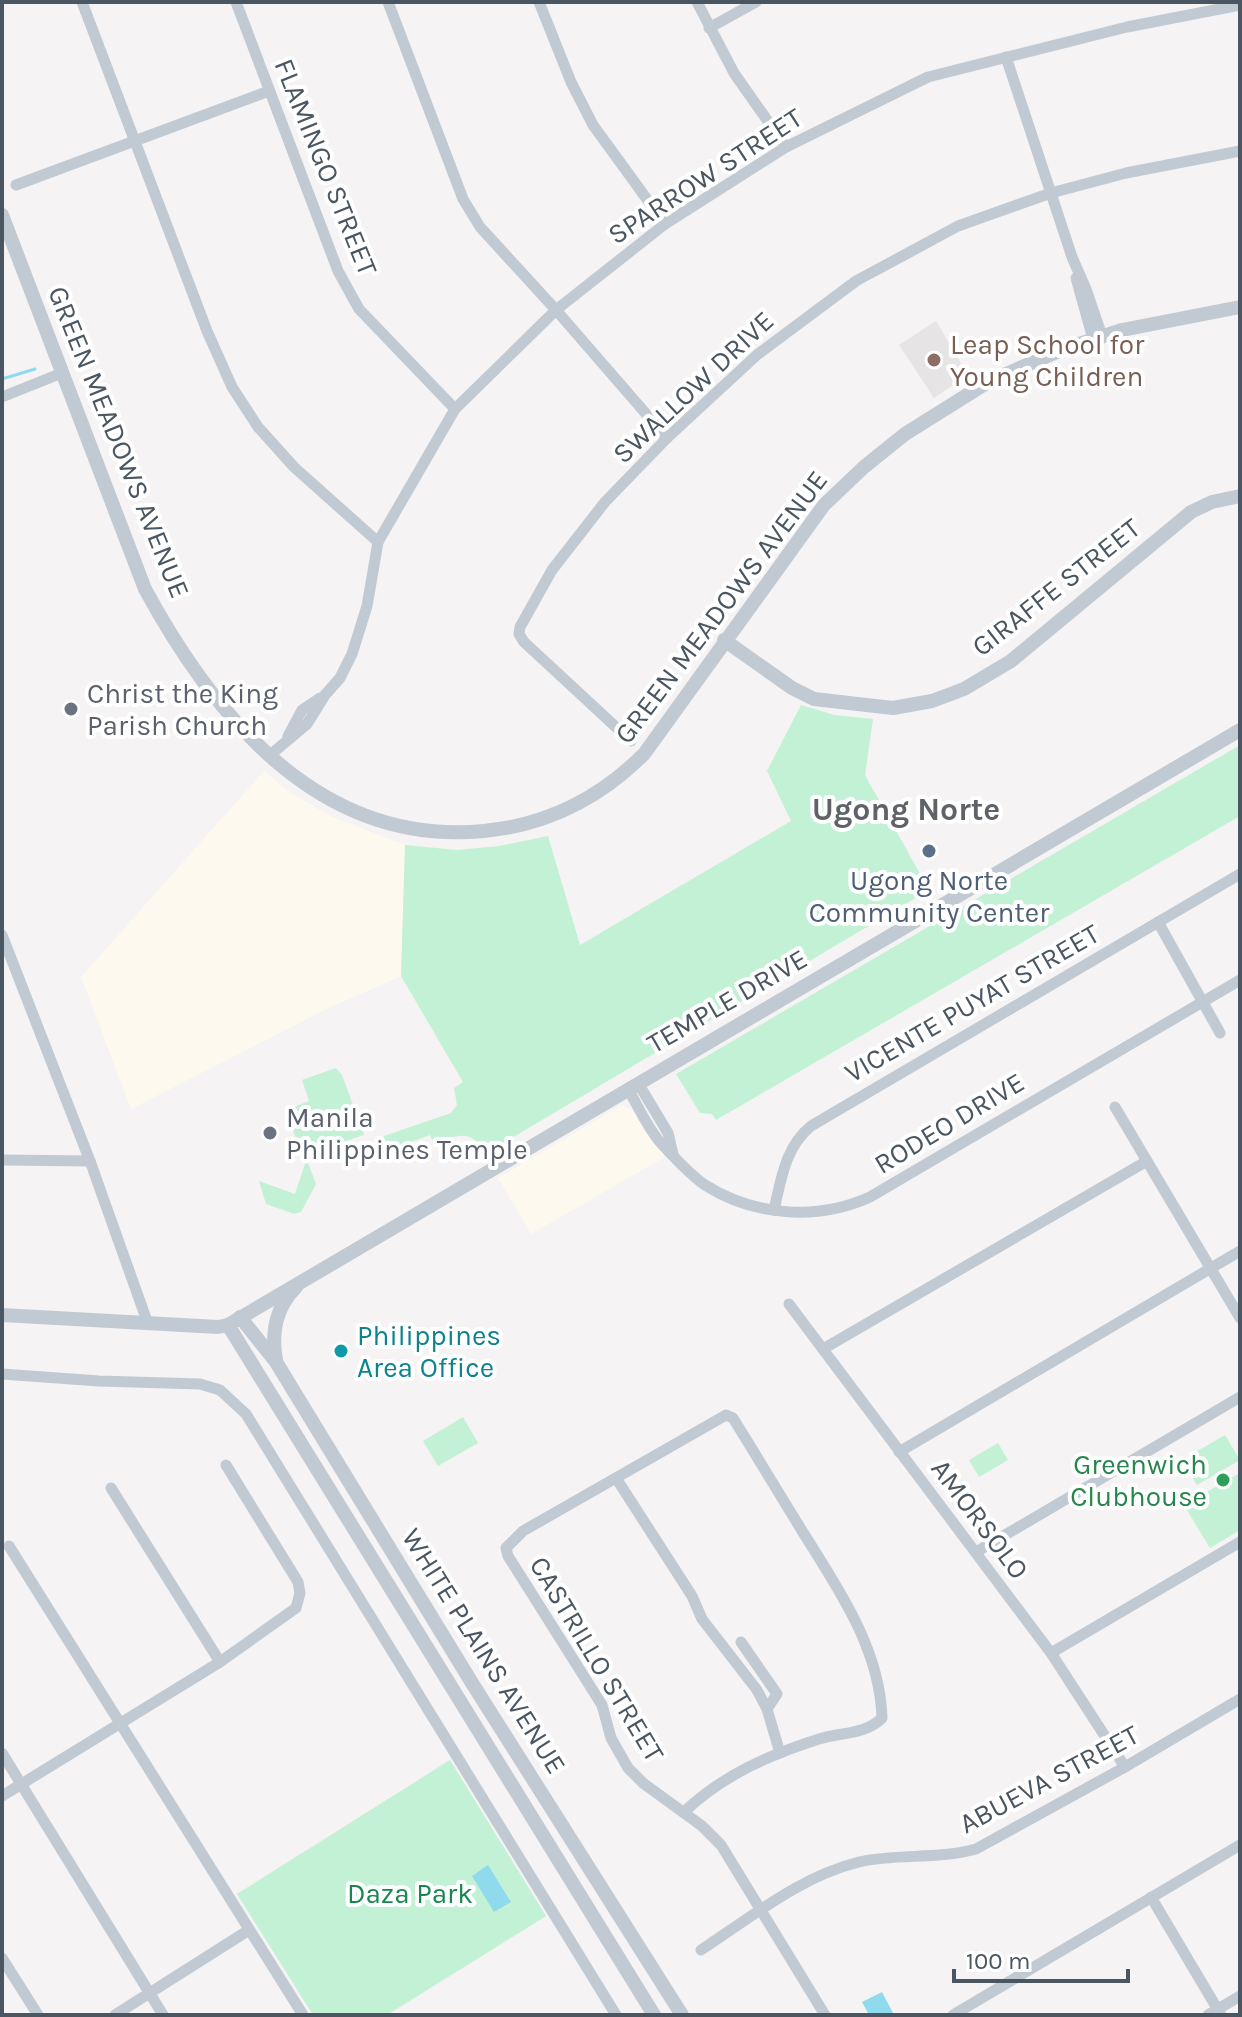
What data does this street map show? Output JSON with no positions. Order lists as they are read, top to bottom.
{
  "streets": {
    "street": [
      "FLAMINGO STREET",
      "SPARROW STREET",
      "SWALLOW DRIVE",
      "GREEN MEADOWS AVENUE",
      "GIRAFFE STREET",
      "TEMPLE DRIVE",
      "VICENTE PUYAT STREET",
      "RODEO DRIVE",
      "AMORSOLO",
      "WHITE PLAINS AVENUE",
      "CASTRILLO STREET",
      "ABUEVA STREET"
    ]
  },
  "crossings": [
    ["FLAMINGO STREET", "SPARROW STREET"],
    ["SPARROW STREET", "GREEN MEADOWS AVENUE"],
    ["GREEN MEADOWS AVENUE", "GIRAFFE STREET"],
    ["TEMPLE DRIVE", "RODEO DRIVE"],
    ["TEMPLE DRIVE", "WHITE PLAINS AVENUE"],
    ["VICENTE PUYAT STREET", "RODEO DRIVE"],
    ["AMORSOLO", "ABUEVA STREET"],
    ["CASTRILLO STREET", "ABUEVA STREET"]
  ],
  "districts": ["Ugong Norte"],
  "parks": ["Daza Park"],
  "places": [
    "Leap School for Young Children",
    "Christ the King Parish Church",
    "Ugong Norte Community Center",
    "Manila Philippines Temple",
    "Philippines Area Office",
    "Greenwich Clubhouse"
  ],
  "scale_bar": "100 m"
}
